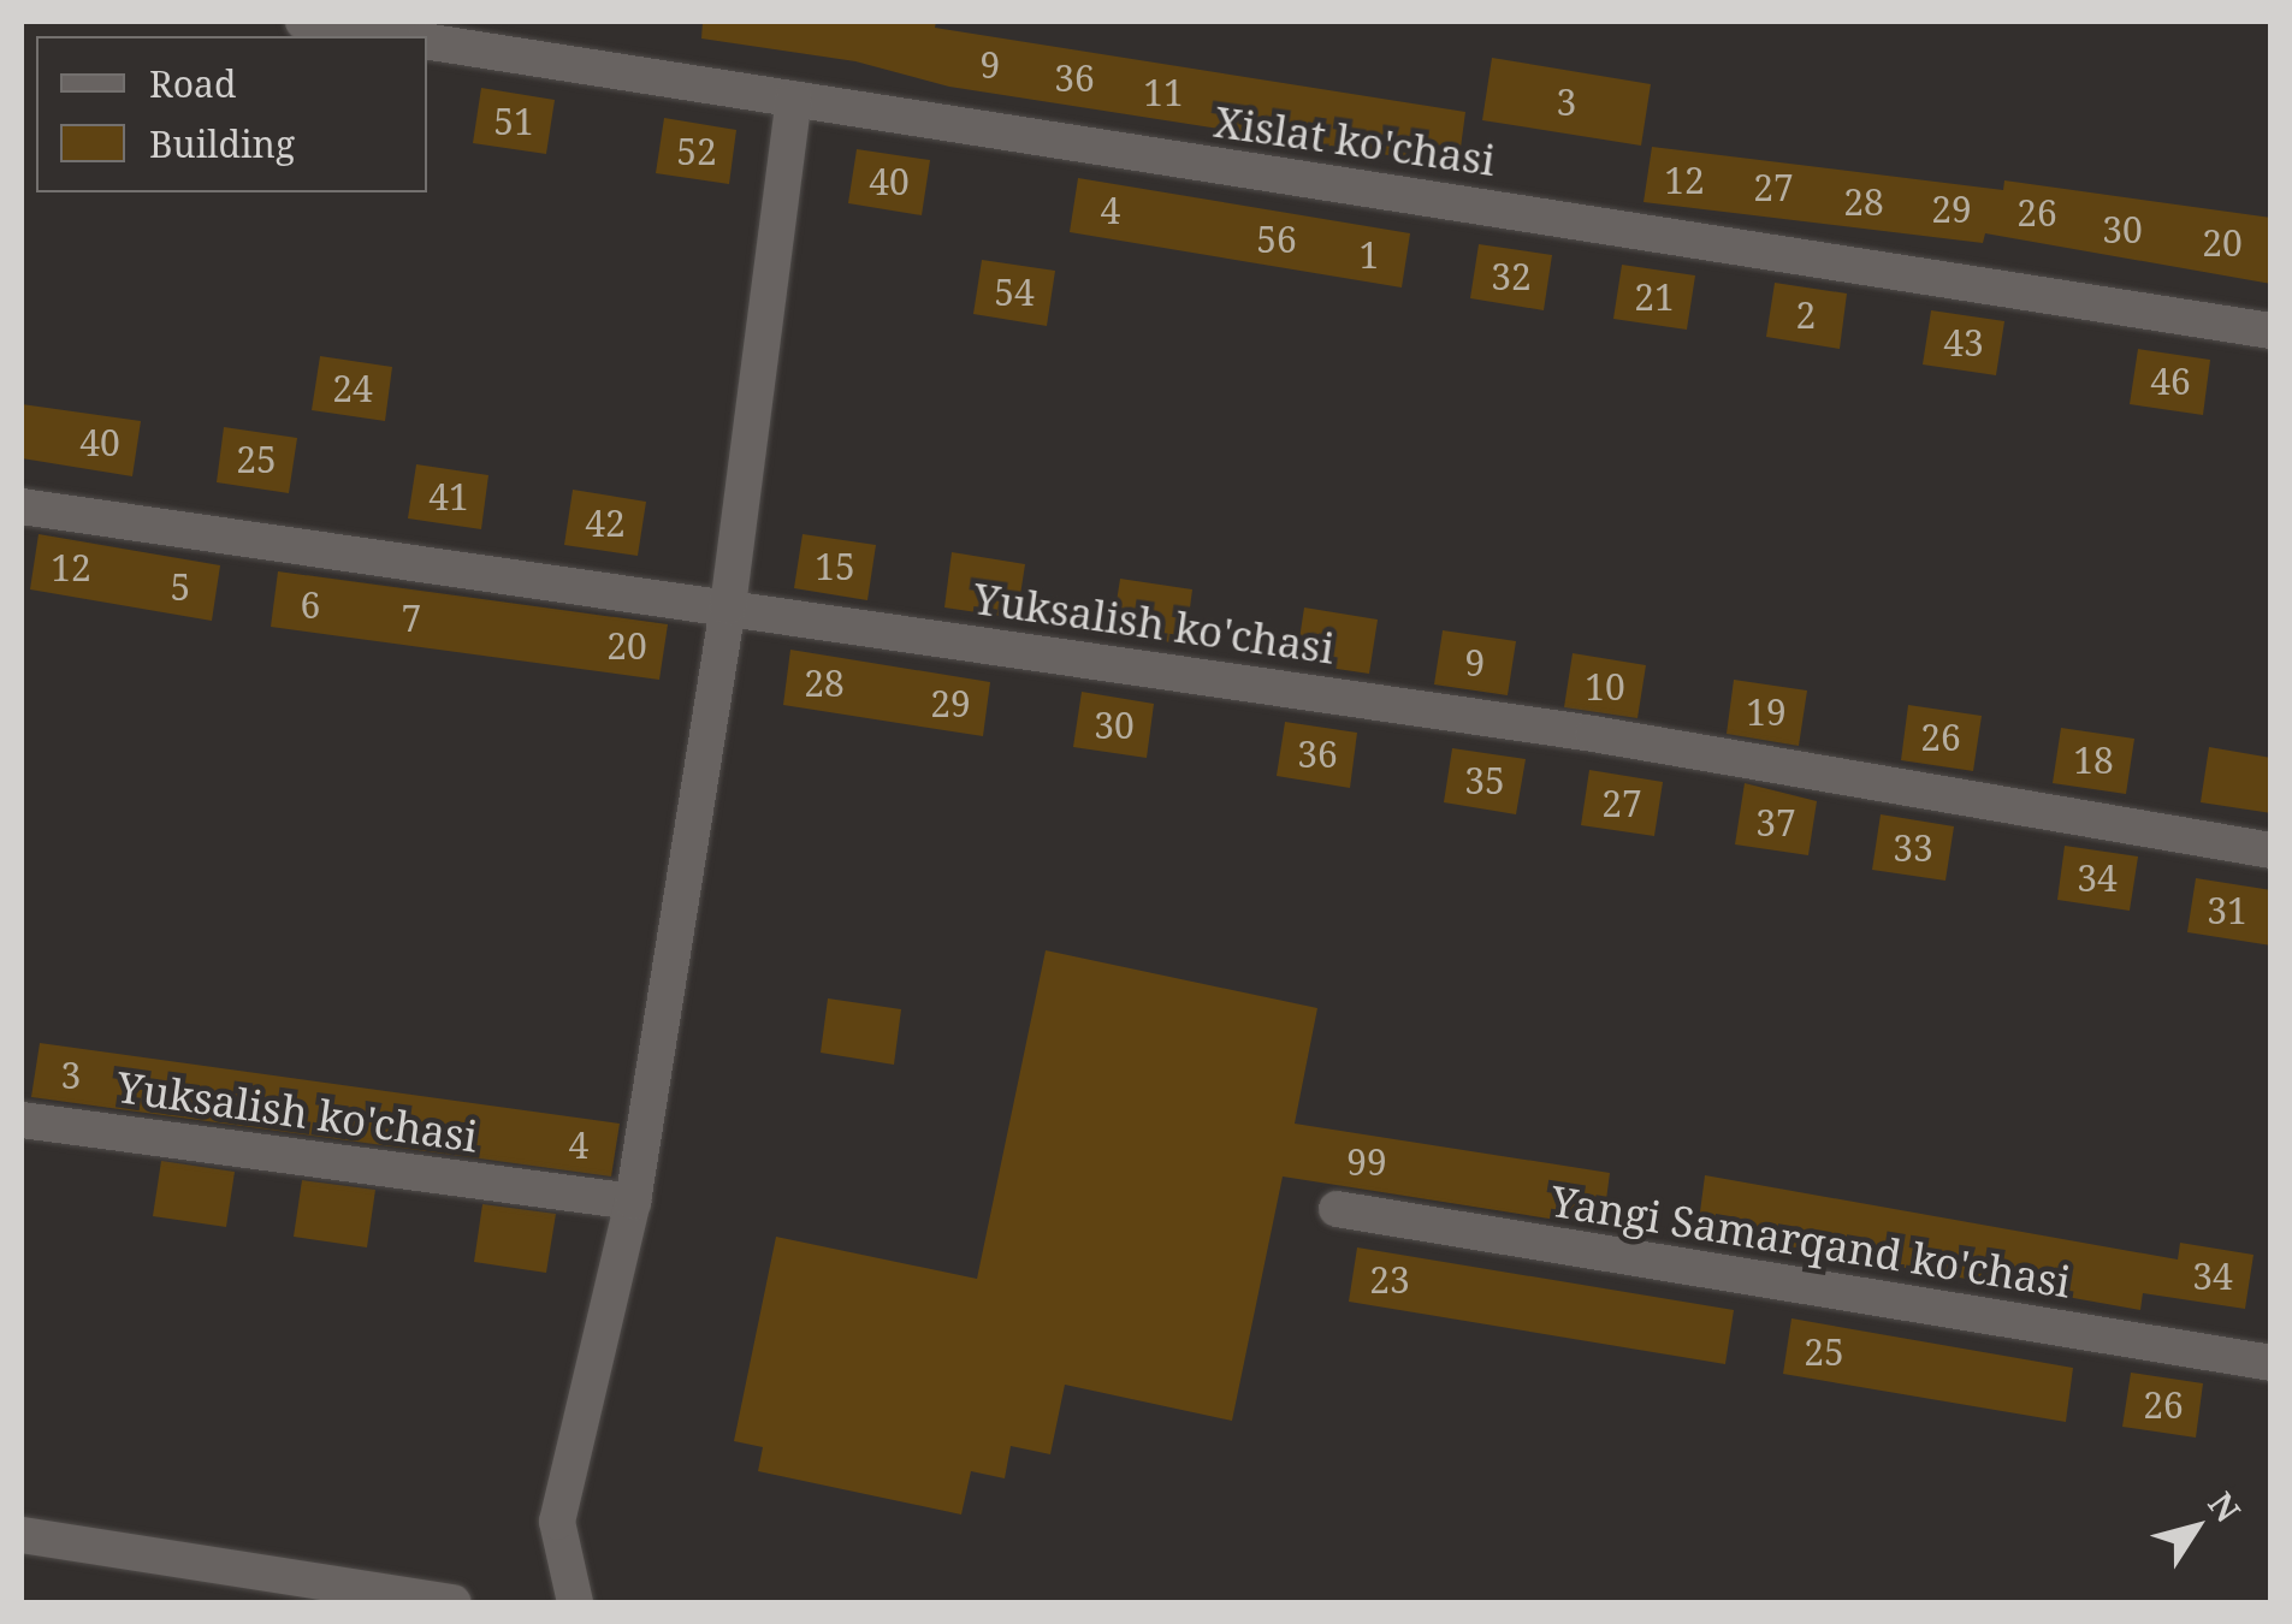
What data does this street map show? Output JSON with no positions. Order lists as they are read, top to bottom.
{
  "streets": {
    "street": ["Xislat ko'chasi", "Yuksalish ko'chasi", "Yangi Samarqand ko'chasi"]
  },
  "house_numbers": [
    "9",
    "36",
    "11",
    "3",
    "51",
    "52",
    "12",
    "40",
    "27",
    "28",
    "29",
    "4",
    "26",
    "30",
    "56",
    "20",
    "1",
    "32",
    "54",
    "21",
    "2",
    "43",
    "46",
    "24",
    "40",
    "25",
    "41",
    "42",
    "15",
    "12",
    "5",
    "6",
    "7",
    "20",
    "9",
    "28",
    "10",
    "29",
    "19",
    "30",
    "26",
    "36",
    "18",
    "35",
    "27",
    "37",
    "33",
    "34",
    "31",
    "3",
    "4",
    "99",
    "34",
    "23",
    "25",
    "26"
  ],
  "legend": ["Road", "Building"],
  "north": "top right"
}
